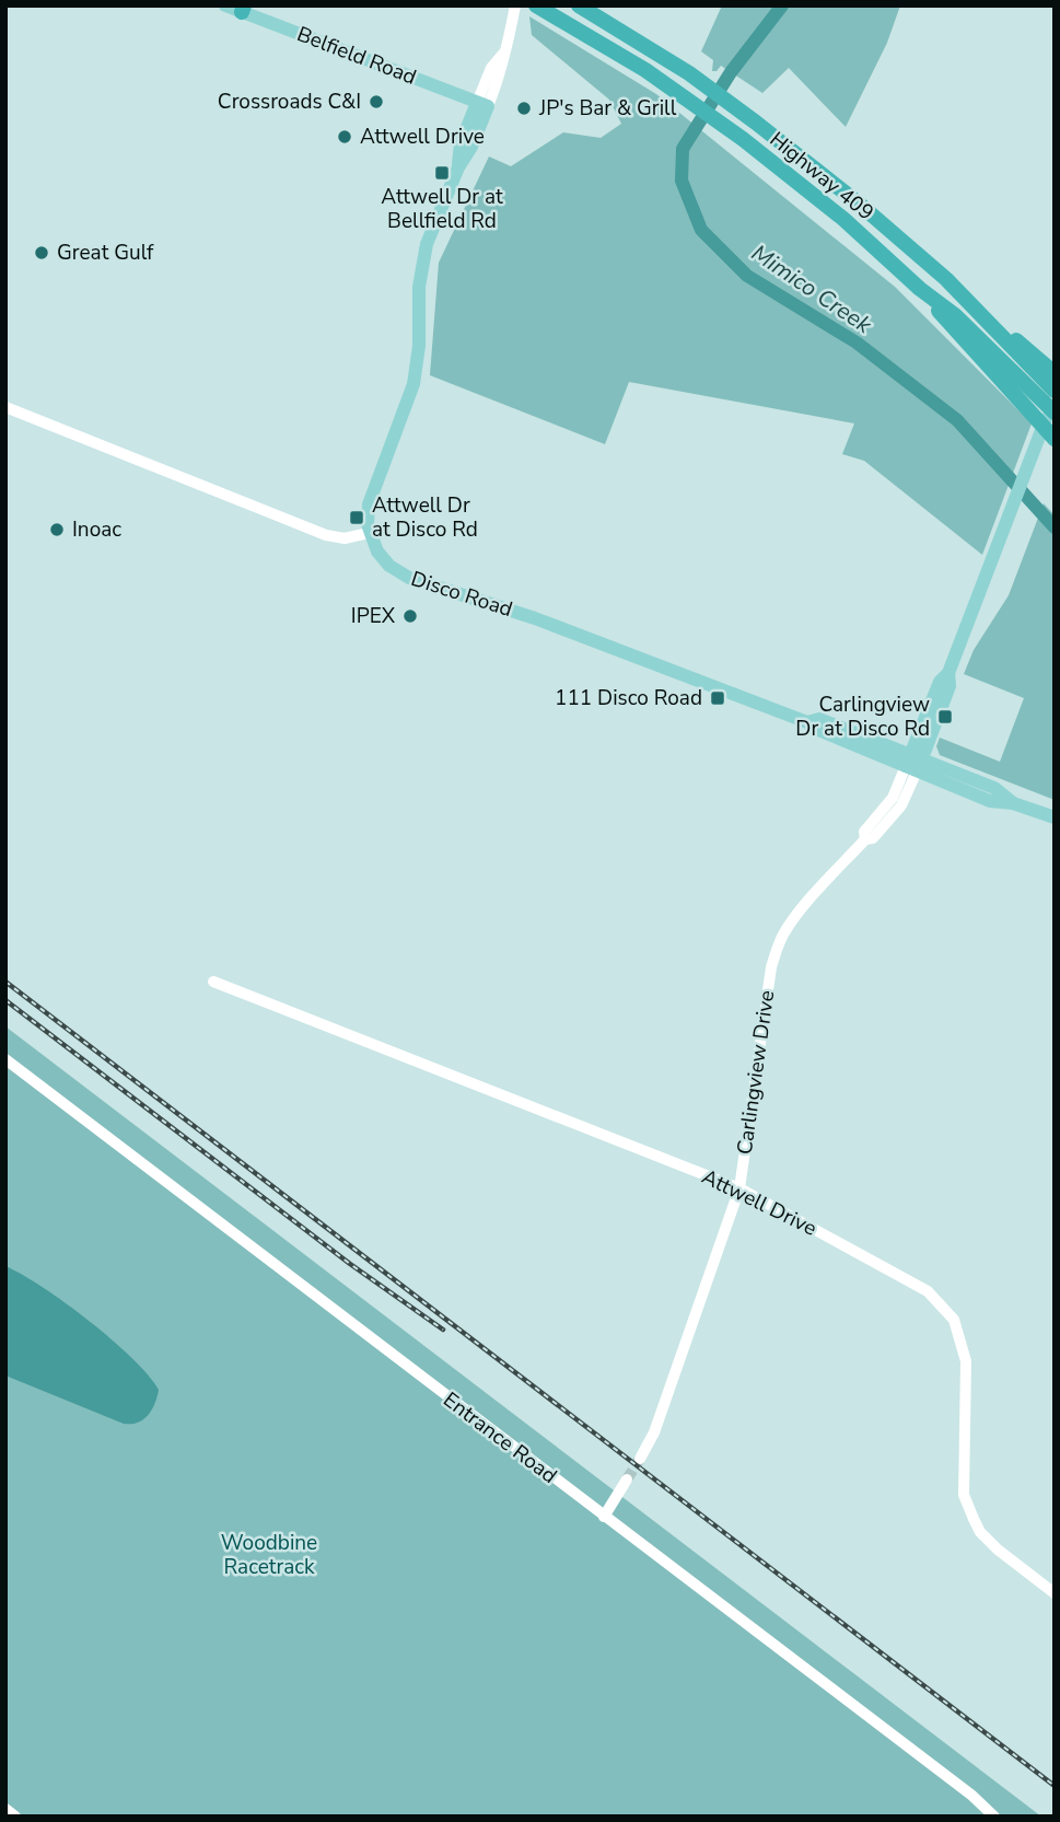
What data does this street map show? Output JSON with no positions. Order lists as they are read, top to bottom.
{
  "streets": {
    "highway": ["Highway 409"],
    "main road": ["Belfield Road", "Disco Road", "Carlingview Drive"],
    "street": ["Attwell Drive", "Entrance Road"]
  },
  "crossings": [
    ["Highway 409", "Carlingview Drive"],
    ["Disco Road", "Carlingview Drive"],
    ["Carlingview Drive", "Attwell Drive"]
  ],
  "water": ["Mimico Creek"],
  "parks": ["Woodbine Racetrack"],
  "places": {
    "other": [
      "Crossroads C&I",
      "JP's Bar & Grill",
      "Attwell Drive",
      "Great Gulf",
      "Inoac",
      "IPEX"
    ],
    "transit": [
      "Attwell Dr at Bellfield Rd",
      "Attwell Dr at Disco Rd",
      "111 Disco Road",
      "Carlingview Dr at Disco Rd"
    ]
  }
}
